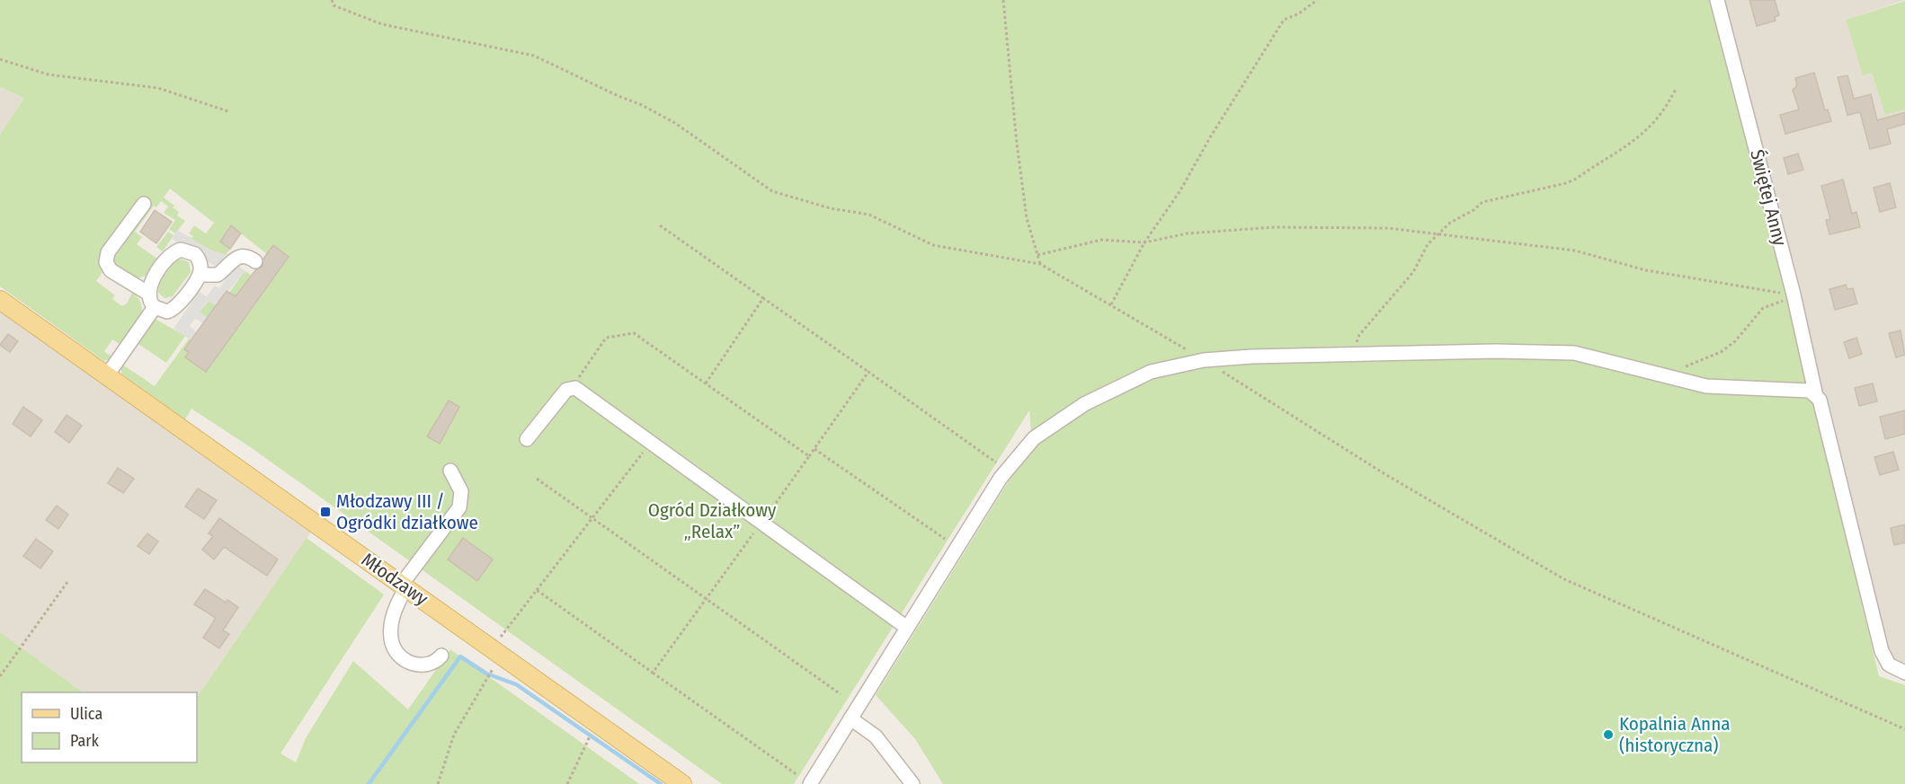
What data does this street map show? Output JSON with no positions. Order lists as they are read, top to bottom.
{
  "streets": {
    "main road": ["Młodzawy"],
    "street": ["Świętej Anny"]
  },
  "parks": ["Ogród Działkowy „Relax”"],
  "places": {
    "transit": ["Młodzawy III / Ogródki działkowe"],
    "other": ["Kopalnia Anna (historyczna)"]
  },
  "legend": ["Ulica", "Park"]
}
